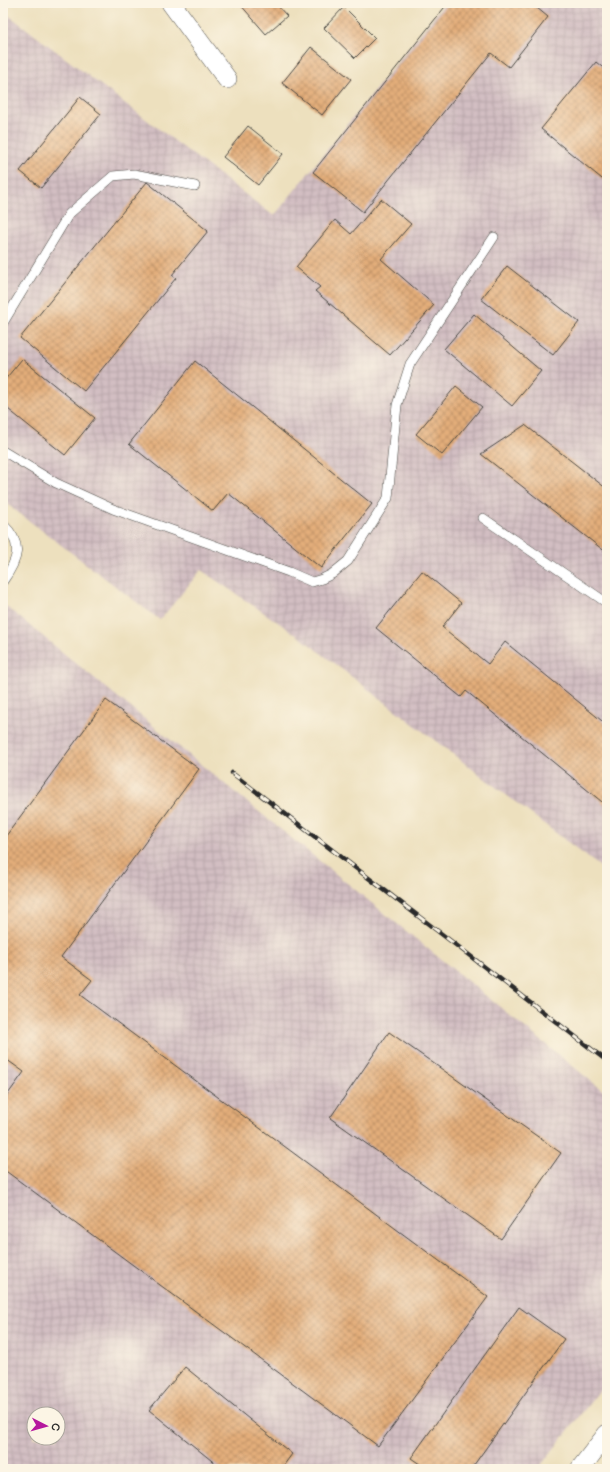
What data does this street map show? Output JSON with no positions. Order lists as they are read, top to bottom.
{
  "north": "right"
}
